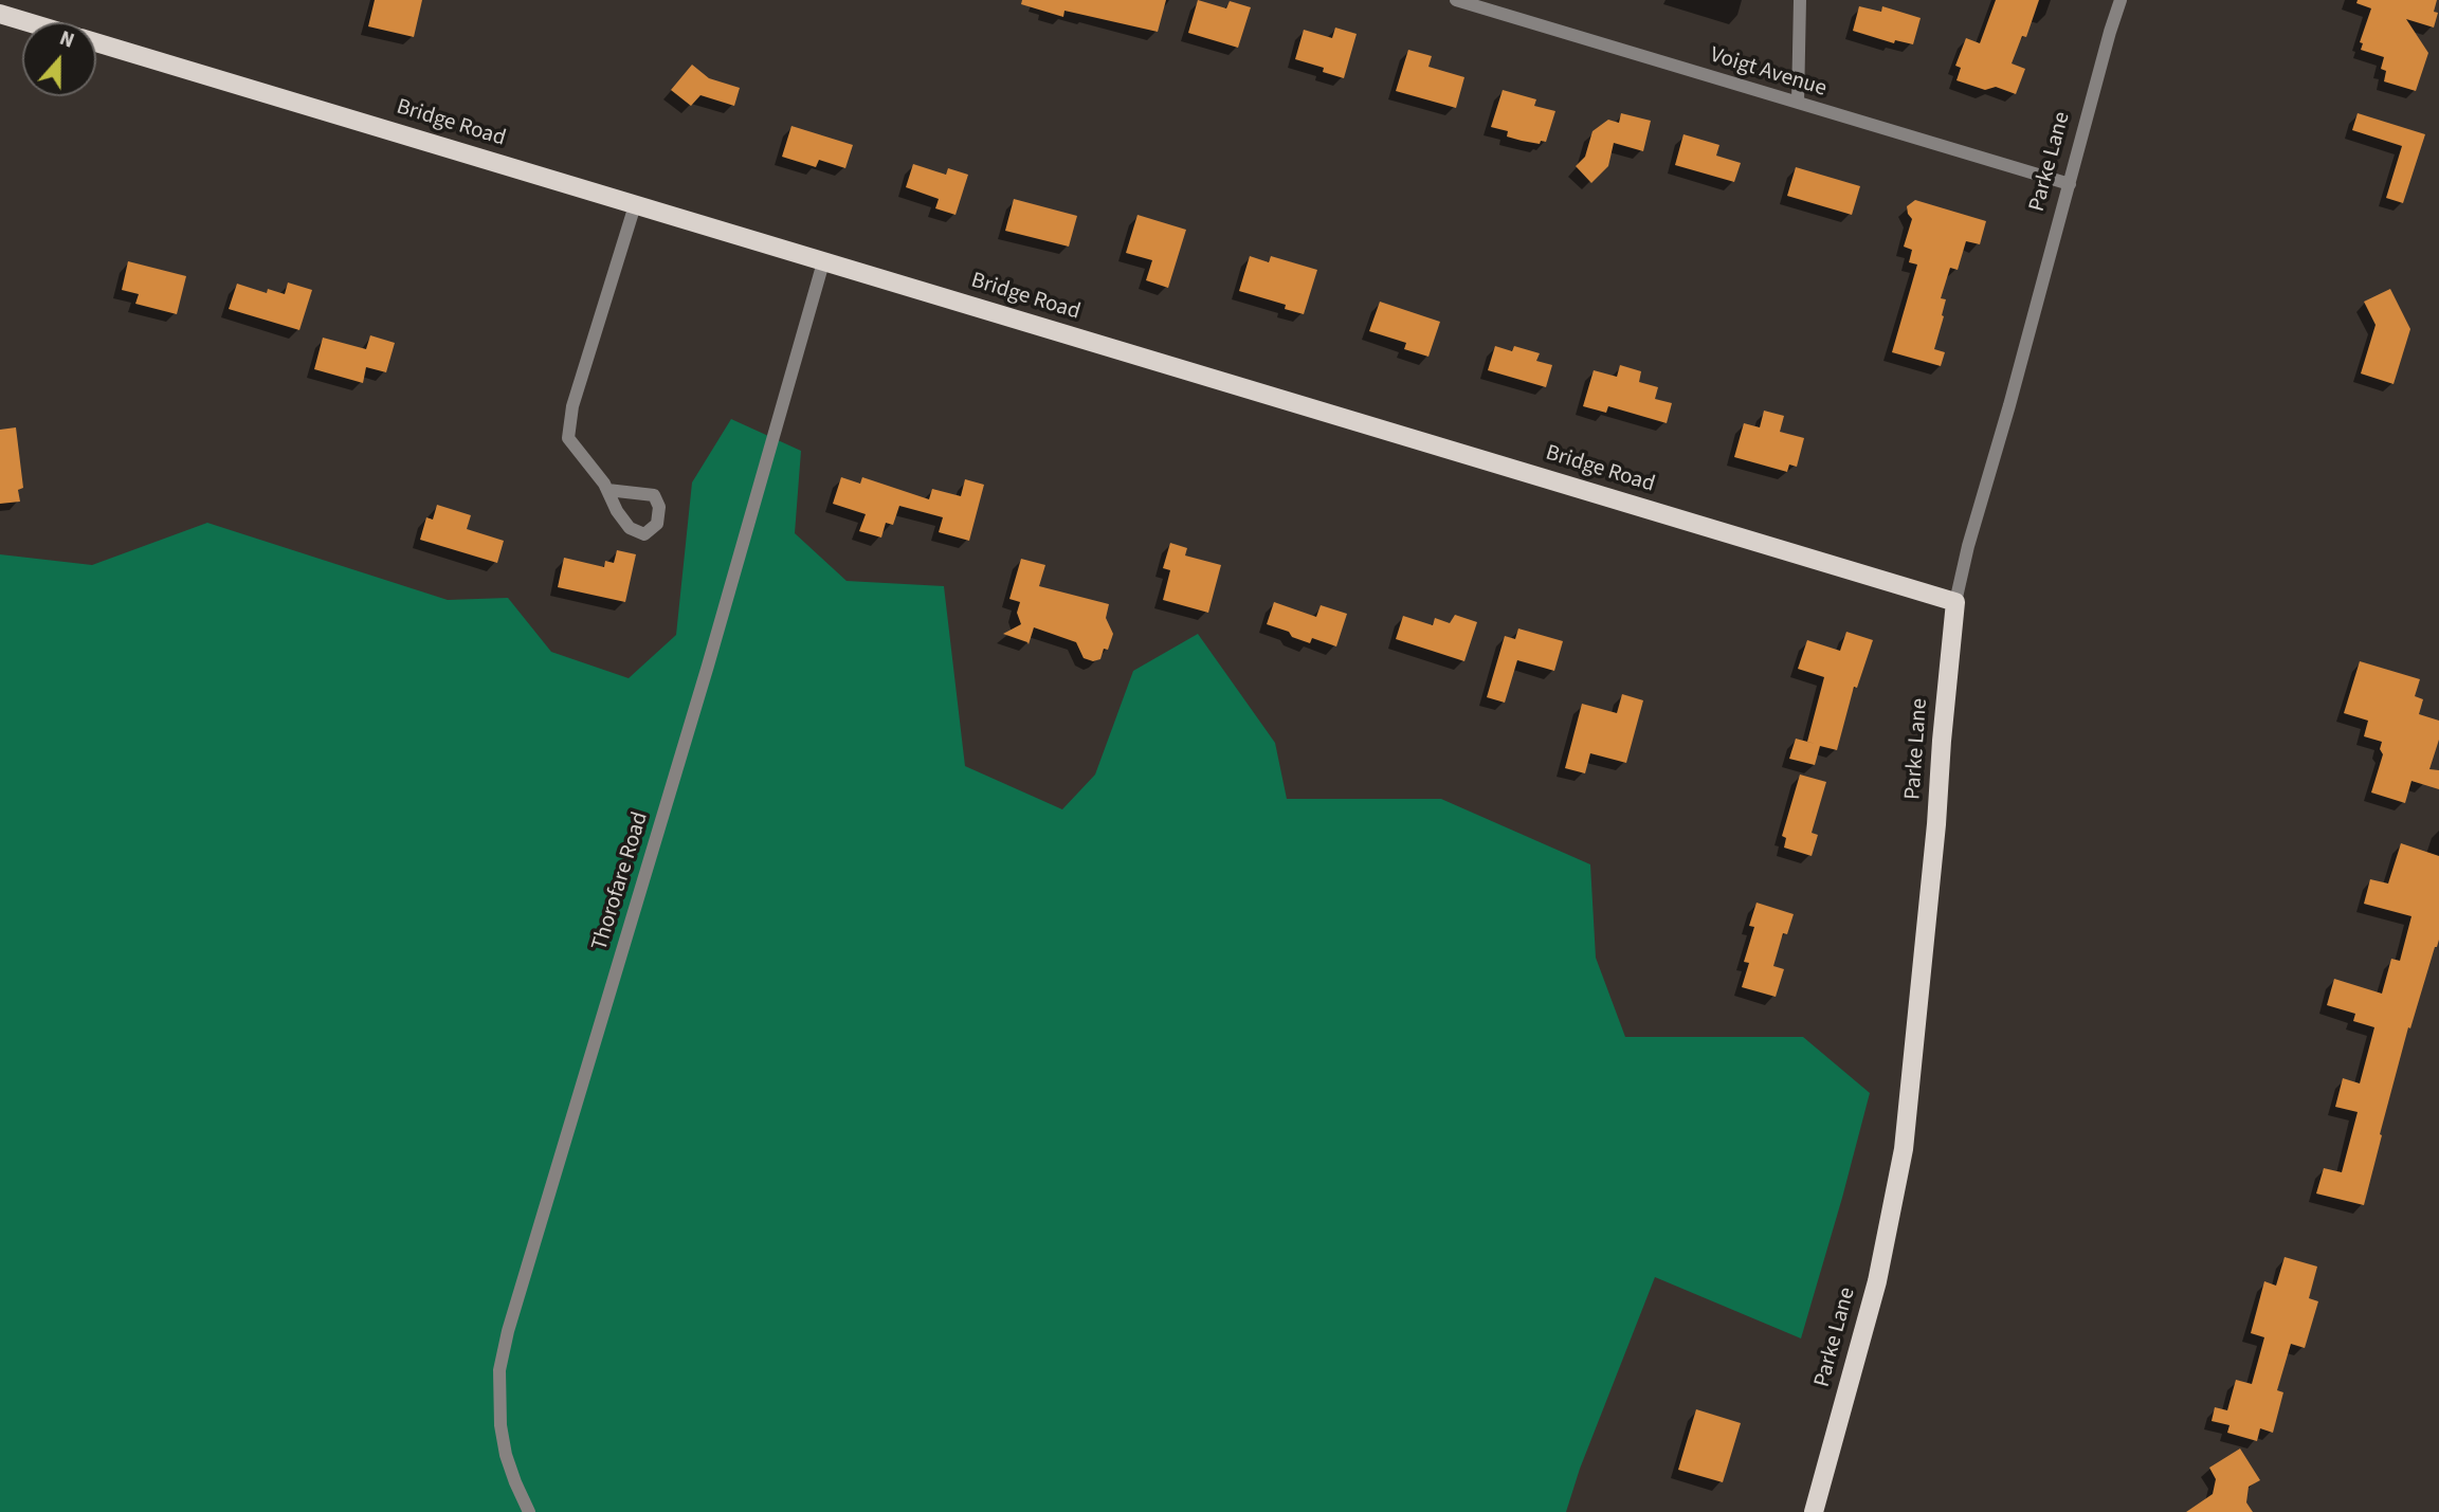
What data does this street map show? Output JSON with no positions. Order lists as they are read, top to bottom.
{
  "streets": {
    "main road": ["Bridge Road", "Parke Lane"],
    "street": ["Voigt Avenue", "Thorofare Road"]
  },
  "crossings": [
    ["Voigt Avenue", "Parke Lane"],
    ["Bridge Road", "Parke Lane"],
    ["Bridge Road", "Thorofare Road"]
  ],
  "north": "top"
}
